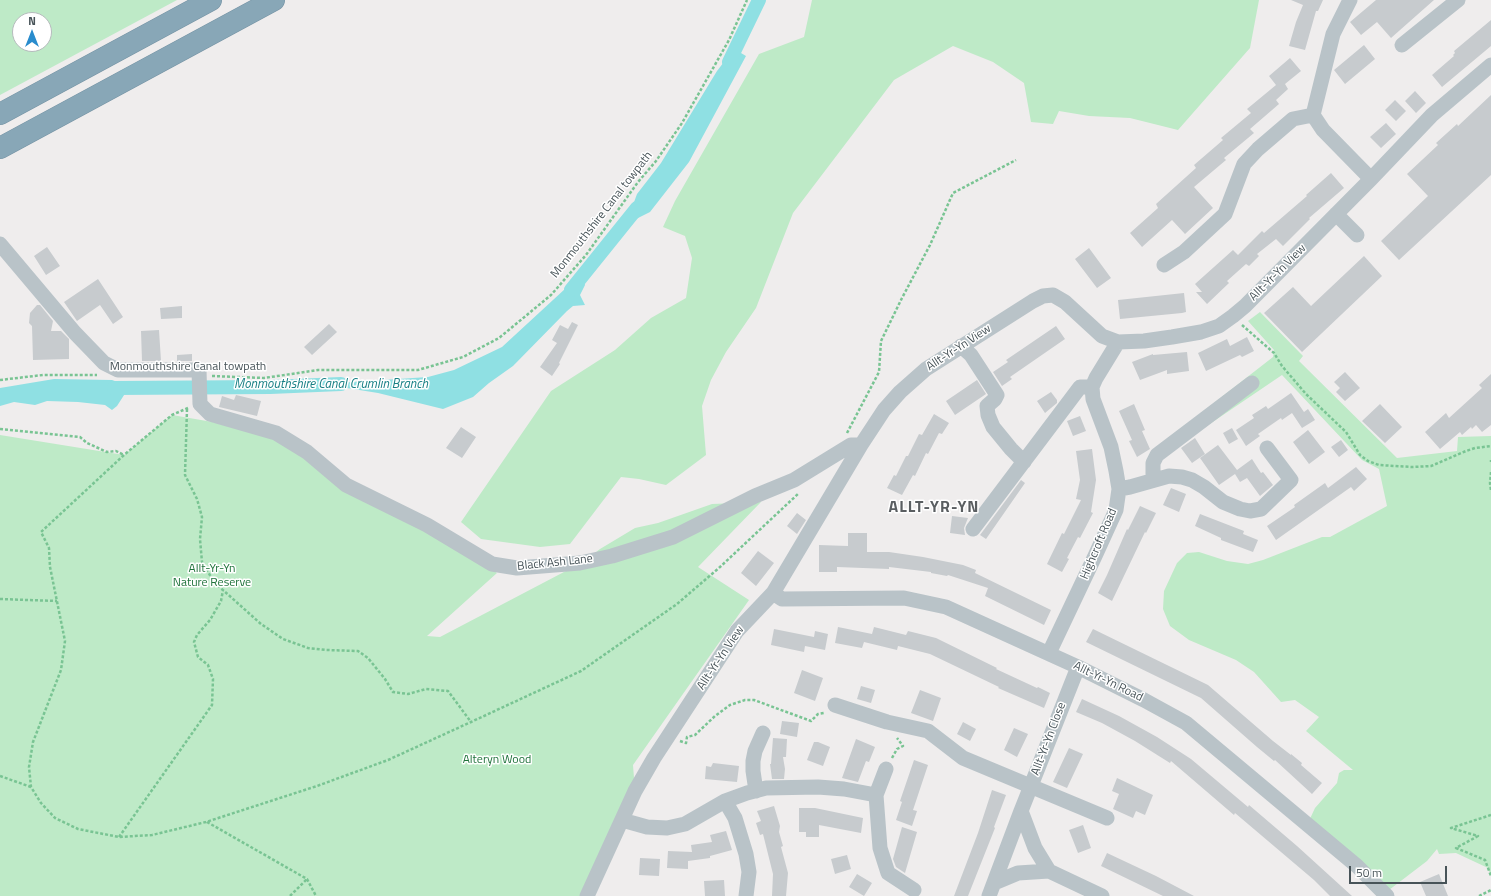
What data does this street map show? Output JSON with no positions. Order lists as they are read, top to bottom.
{
  "streets": {
    "street": [
      "Allt-Yr-Yn View",
      "Highcroft Road",
      "Black Ash Lane",
      "Allt-Yr-Yn Road",
      "Allt-Yr-Yn Close"
    ],
    "path": ["Monmouthshire Canal towpath"]
  },
  "crossings": [
    ["Allt-Yr-Yn View", "Black Ash Lane"],
    ["Allt-Yr-Yn View", "Allt-Yr-Yn Road"],
    ["Highcroft Road", "Allt-Yr-Yn Road"],
    ["Allt-Yr-Yn Road", "Allt-Yr-Yn Close"]
  ],
  "districts": ["ALLT-YR-YN"],
  "water": ["Monmouthshire Canal Crumlin Branch"],
  "parks": ["Allt-Yr-Yn Nature Reserve", "Alteryn Wood"],
  "scale_bar": "50 m",
  "north": "top"
}
